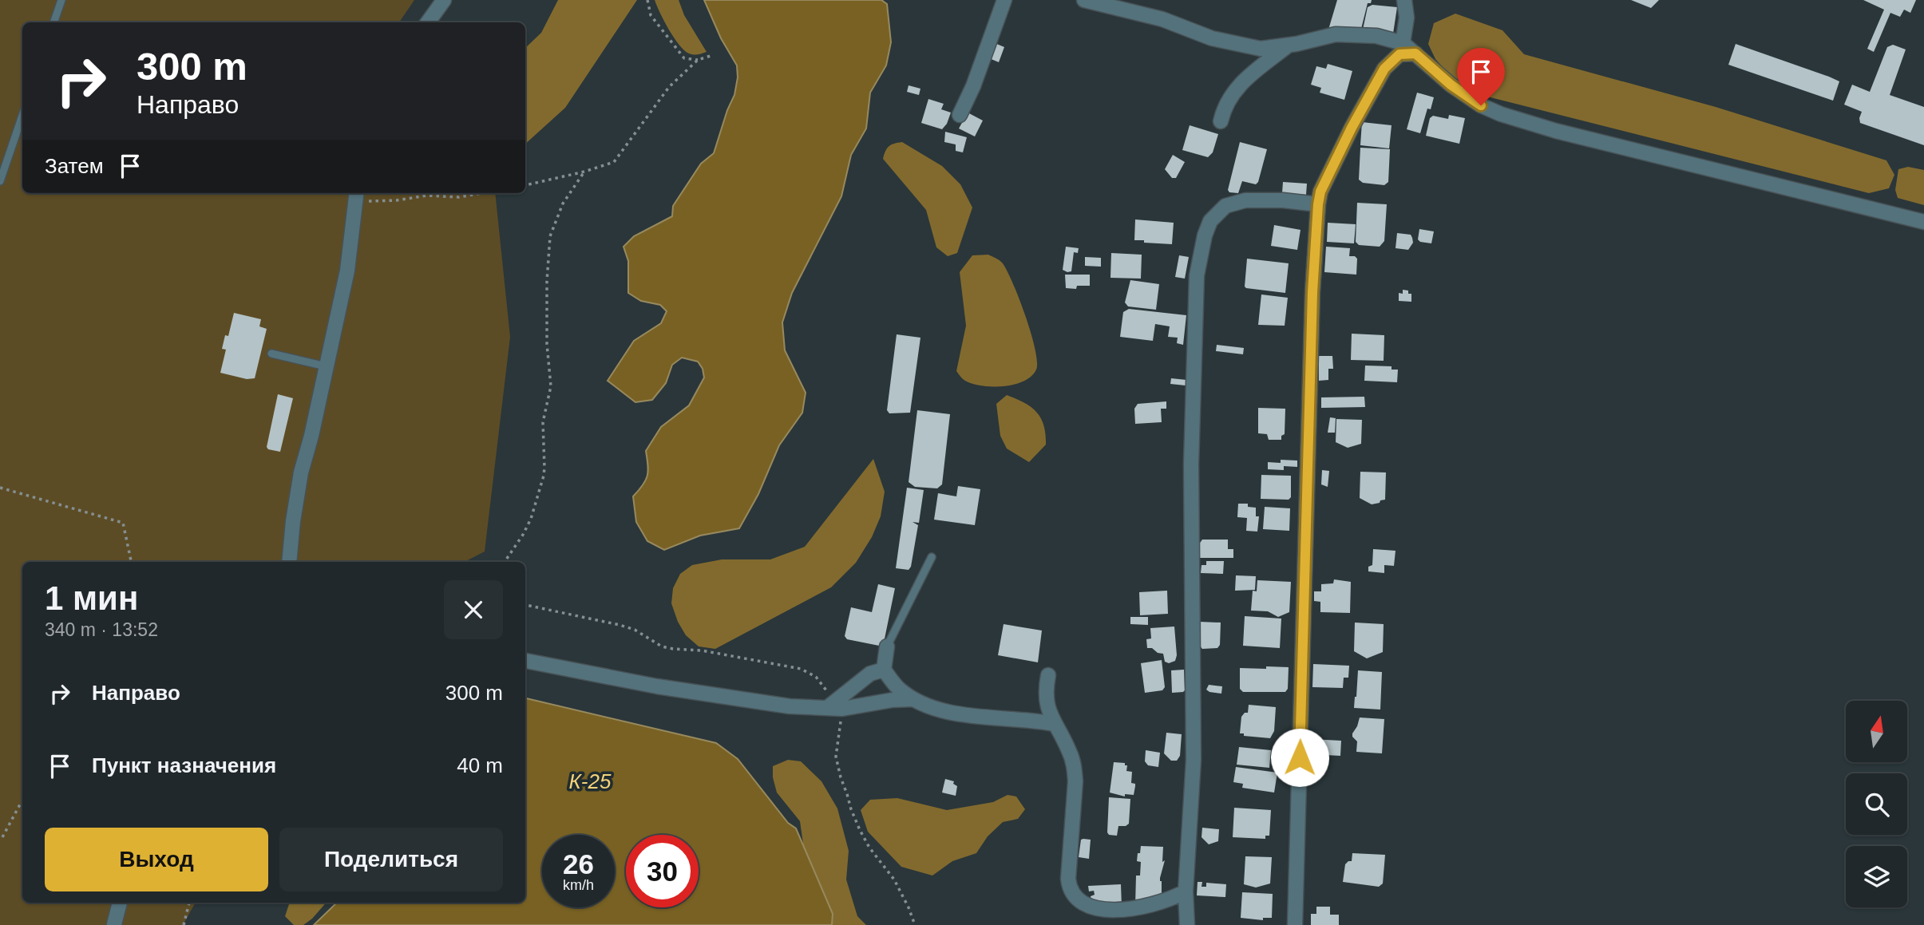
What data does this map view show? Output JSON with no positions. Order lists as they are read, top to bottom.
{
  "water": ["К-25"],
  "north": "top",
  "page": {
    "turn": ["300 m", "Направо"],
    "then": "Затем",
    "heading": ["1 мин", "340 m · 13:52"],
    "list": [
      {
        "name": "Направо",
        "value": "300 m"
      },
      {
        "name": "Пункт назначения",
        "value": "40 m"
      }
    ],
    "buttons": ["Выход", "Поделиться"],
    "speed": "26 km/h",
    "limit": "30"
  }
}
